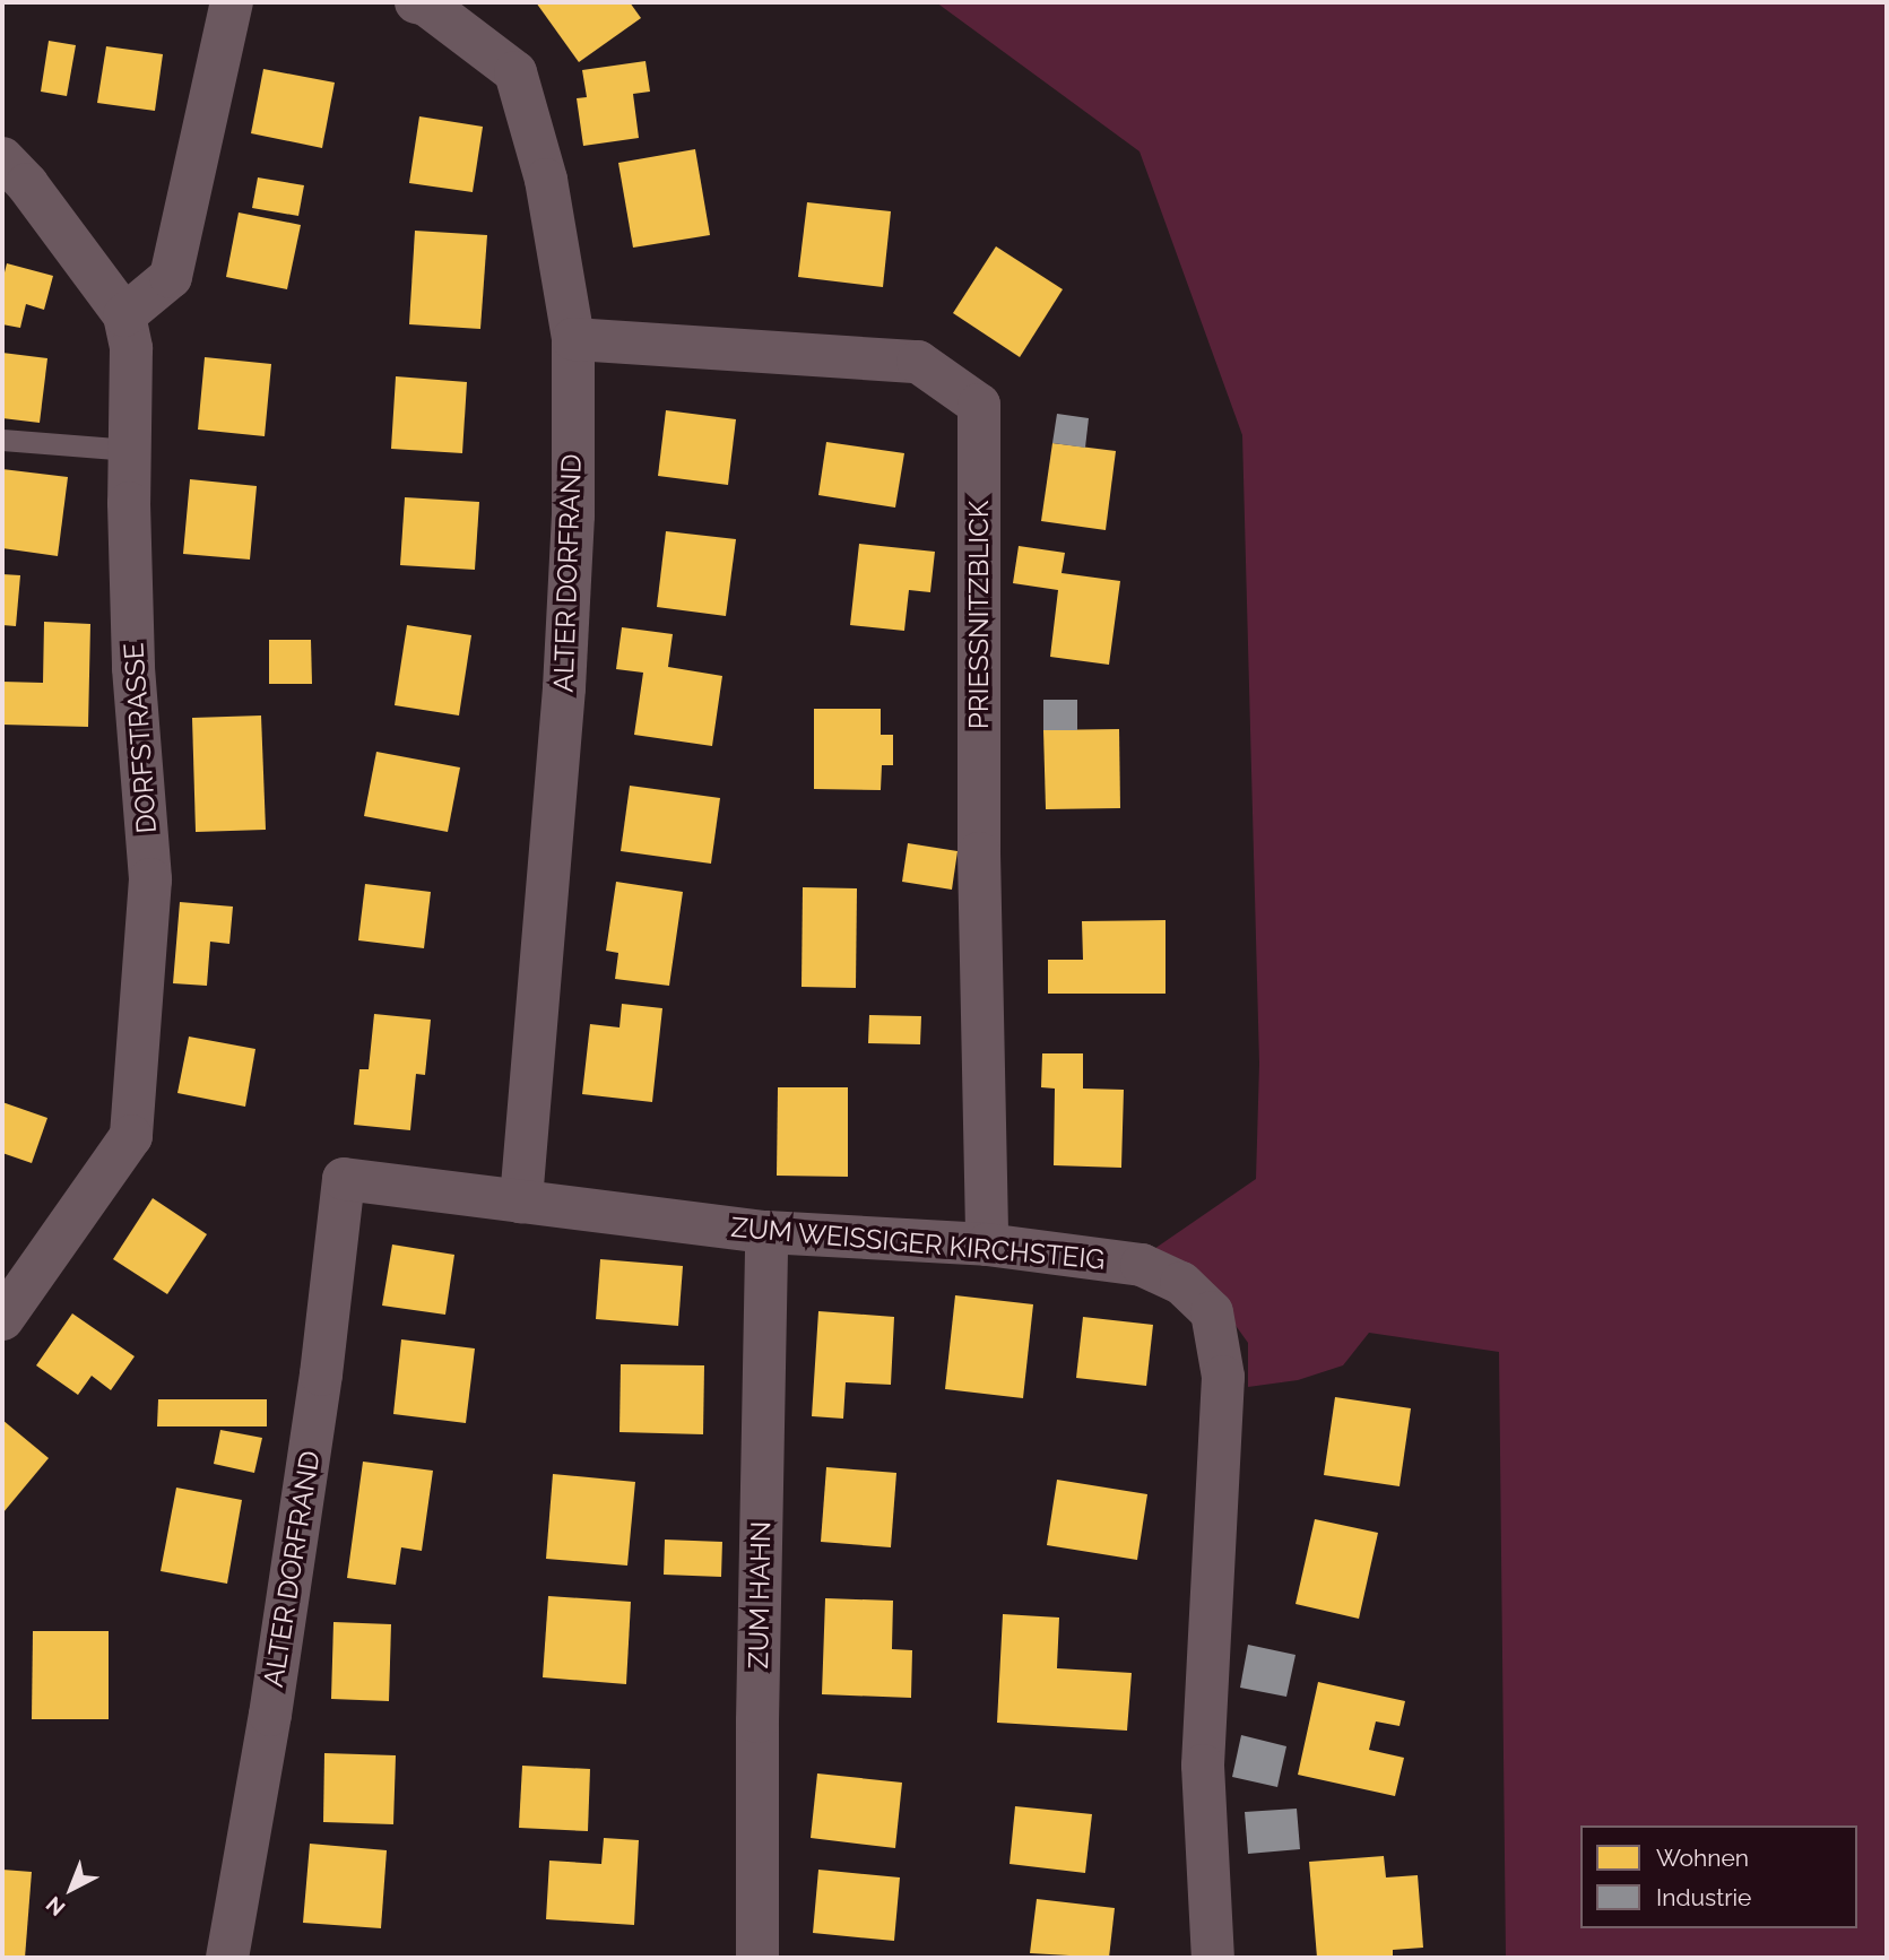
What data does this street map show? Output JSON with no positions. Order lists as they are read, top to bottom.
{
  "streets": {
    "street": [
      "ALTER DORFRAND",
      "PRIESSNITZBLICK",
      "DORFSTRASSE",
      "ZUM WEISSIGER KIRCHSTEIG",
      "ZUM HAHN"
    ]
  },
  "crossings": [
    ["ALTER DORFRAND", "PRIESSNITZBLICK"],
    ["ALTER DORFRAND", "ZUM WEISSIGER KIRCHSTEIG"],
    ["PRIESSNITZBLICK", "ZUM WEISSIGER KIRCHSTEIG"],
    ["ZUM WEISSIGER KIRCHSTEIG", "ZUM HAHN"]
  ],
  "legend": ["Wohnen", "Industrie"],
  "north": "bottom left"
}
